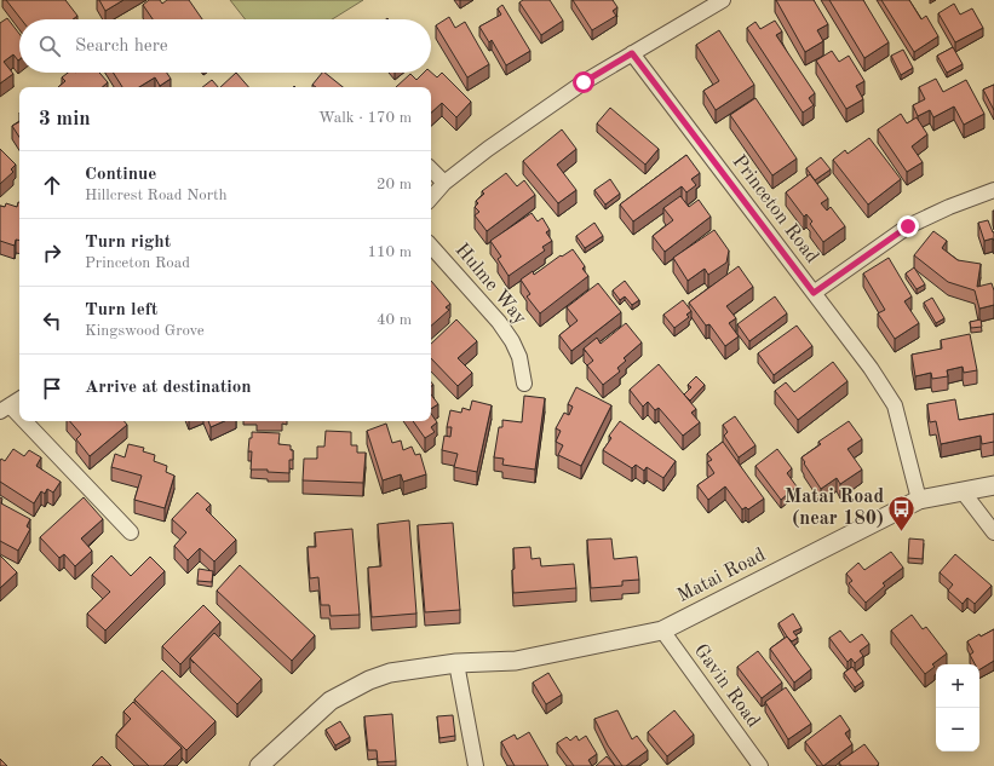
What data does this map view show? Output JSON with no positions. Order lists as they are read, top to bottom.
{
  "streets": {
    "street": [
      "Princeton Road",
      "Hulme Way",
      "Matai Road",
      "Gavin Road"
    ]
  },
  "crossings": [
    ["Princeton Road", "Matai Road"],
    ["Matai Road", "Gavin Road"]
  ],
  "places": {
    "bus stop": ["Matai Road (near 180)"]
  },
  "page": {
    "search": "Search here",
    "heading": ["3 min", "Walk · 170 m"],
    "list": [
      ["Continue", "Hillcrest Road North", "20 m"],
      ["Turn right", "Princeton Road", "110 m"],
      ["Turn left", "Kingswood Grove", "40 m"],
      "Arrive at destination"
    ],
    "map_buttons": ["+", "−"]
  }
}
